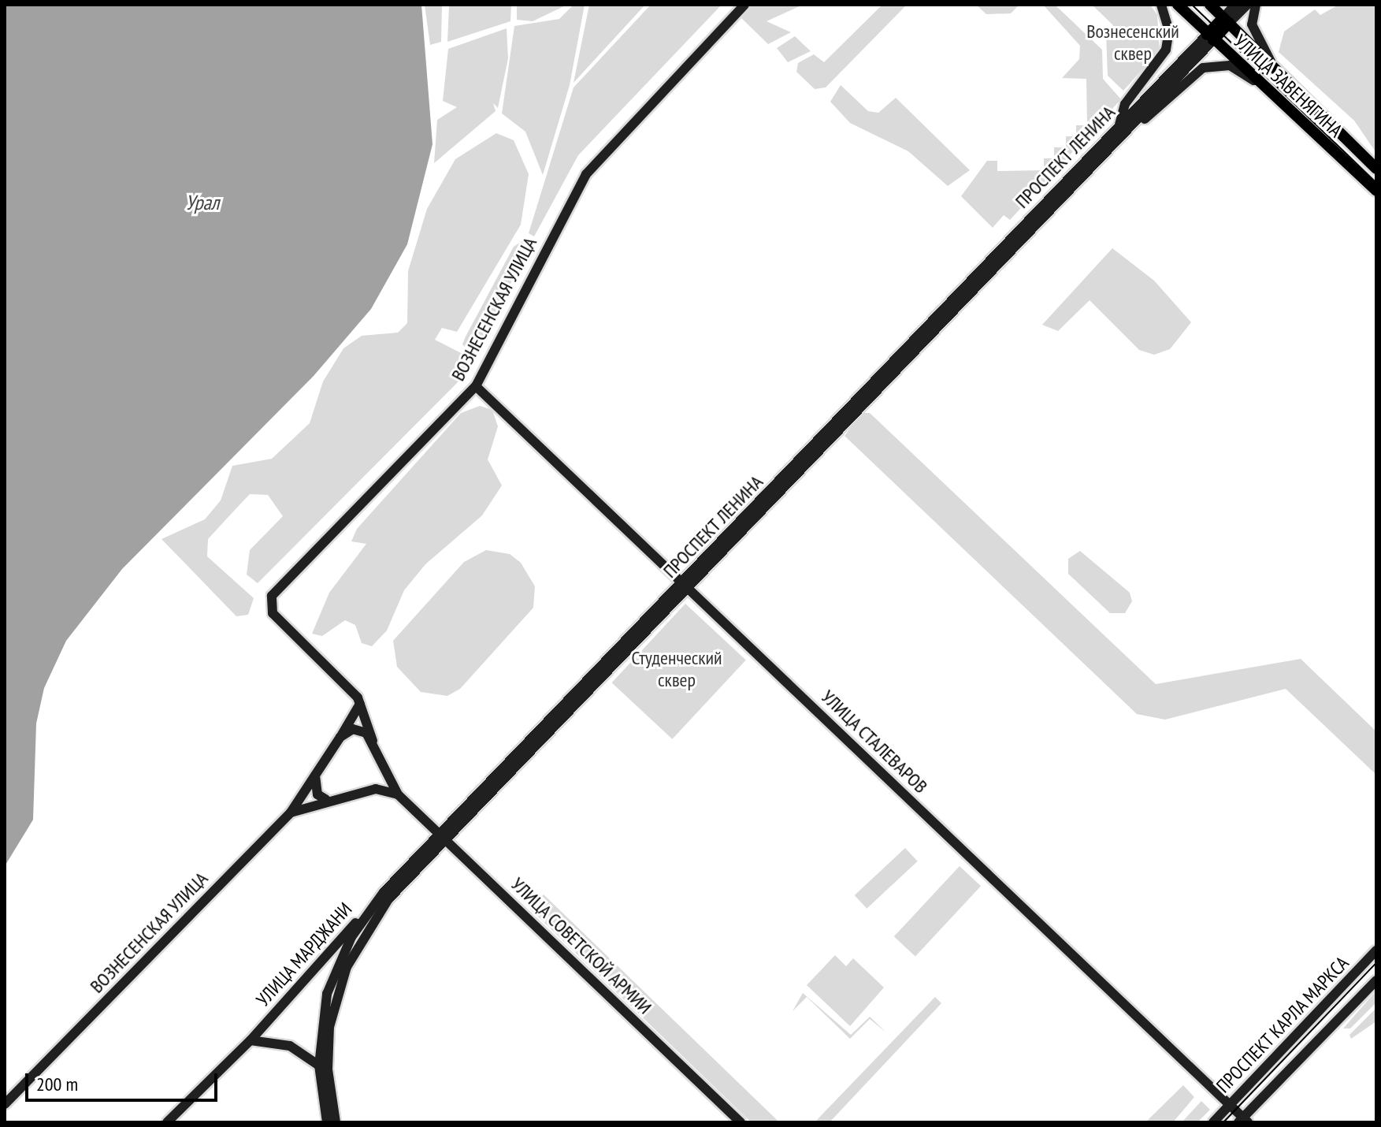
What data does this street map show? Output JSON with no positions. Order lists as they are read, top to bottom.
{
  "streets": {
    "main road": [
      "УЛИЦА ЗАВЕНЯГИНА",
      "ПРОСПЕКТ ЛЕНИНА",
      "ВОЗНЕСЕНСКАЯ УЛИЦА",
      "УЛИЦА СТАЛЕВАРОВ",
      "УЛИЦА СОВЕТСКОЙ АРМИИ",
      "УЛИЦА МАРДЖАНИ",
      "ПРОСПЕКТ КАРЛА МАРКСА"
    ]
  },
  "crossings": [
    ["УЛИЦА ЗАВЕНЯГИНА", "ПРОСПЕКТ ЛЕНИНА"],
    ["ПРОСПЕКТ ЛЕНИНА", "УЛИЦА СТАЛЕВАРОВ"],
    ["ПРОСПЕКТ ЛЕНИНА", "УЛИЦА СОВЕТСКОЙ АРМИИ"],
    ["ПРОСПЕКТ ЛЕНИНА", "УЛИЦА МАРДЖАНИ"],
    ["ВОЗНЕСЕНСКАЯ УЛИЦА", "УЛИЦА СТАЛЕВАРОВ"],
    ["УЛИЦА СТАЛЕВАРОВ", "ПРОСПЕКТ КАРЛА МАРКСА"]
  ],
  "water": ["Урал"],
  "parks": ["Вознесенский cквер", "Студенческий сквер"],
  "scale_bar": "200 m"
}
